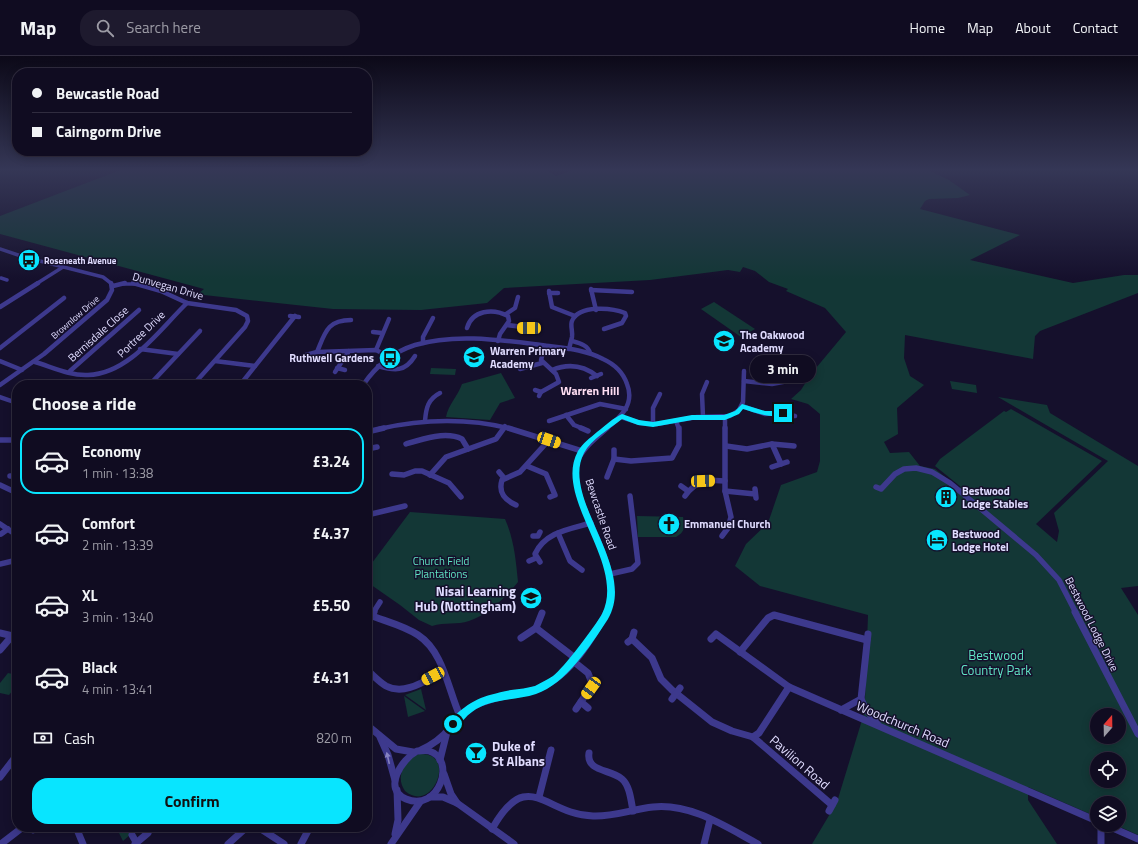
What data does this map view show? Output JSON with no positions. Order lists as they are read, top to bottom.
{
  "streets": {
    "street": [
      "Dunvegan Drive",
      "Brownlow Drive",
      "Bernisdale Close",
      "Portree Drive",
      "Bewcastle Road",
      "Bestwood Lodge Drive",
      "Woodchurch Road",
      "Pavilion Road"
    ]
  },
  "crossings": [
    ["Dunvegan Drive", "Brownlow Drive"],
    ["Dunvegan Drive", "Portree Drive"],
    ["Brownlow Drive", "Portree Drive"],
    ["Bernisdale Close", "Portree Drive"],
    ["Woodchurch Road", "Pavilion Road"]
  ],
  "districts": ["Warren Hill"],
  "parks": ["Church Field Plantations", "Bestwood Country Park"],
  "places": {
    "bus stop": ["Roseneath Avenue", "Ruthwell Gardens"],
    "school or university": ["The Oakwood Academy", "Warren Primary Academy", "Nisai Learning Hub (Nottingham)"],
    "building": ["Bestwood Lodge Stables"],
    "church": ["Emmanuel Church"],
    "hotel": ["Bestwood Lodge Hotel"],
    "bar": ["Duke of St Albans"]
  },
  "north": "top",
  "page": {
    "header": "Map",
    "search": "Search here",
    "nav": [
      "Home",
      "Map",
      "About",
      "Contact"
    ],
    "banner": ["Bewcastle Road", "Cairngorm Drive"],
    "bubble": "3 min",
    "heading": "Choose a ride",
    "list": [
      {
        "name": "Economy",
        "note": "1 min · 13:38",
        "value": "£3.24"
      },
      {
        "name": "Comfort",
        "note": "2 min · 13:39",
        "value": "£4.37"
      },
      {
        "name": "XL",
        "note": "3 min · 13:40",
        "value": "£5.50"
      },
      {
        "name": "Black",
        "note": "4 min · 13:41",
        "value": "£4.31"
      }
    ],
    "pay": ["Cash", "820 m"],
    "buttons": "Confirm"
  }
}
